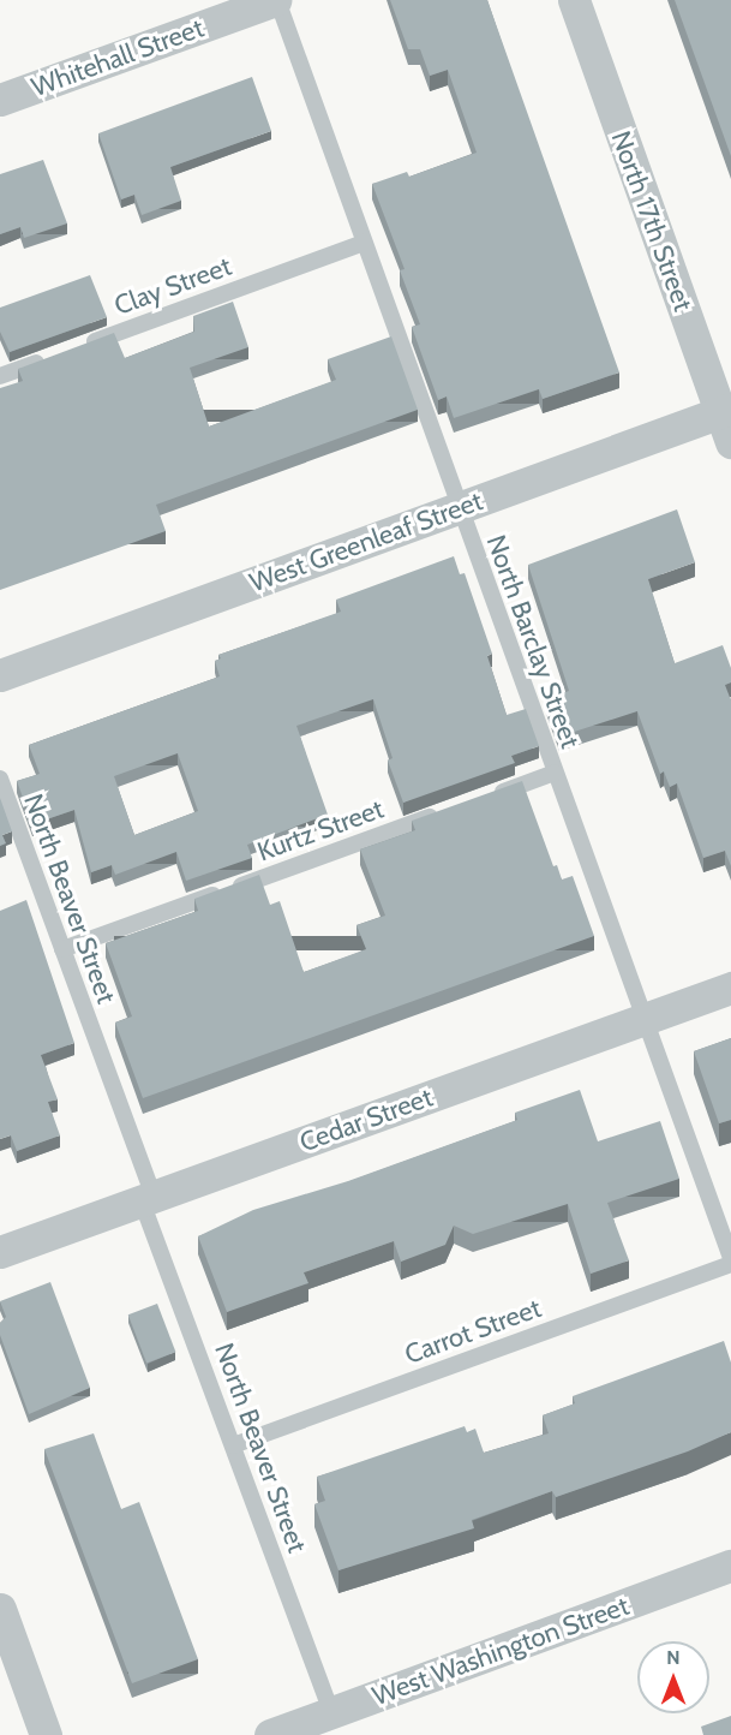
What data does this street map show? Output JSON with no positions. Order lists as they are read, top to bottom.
{
  "streets": {
    "street": [
      "Whitehall Street",
      "North 17th Street",
      "West Greenleaf Street",
      "Cedar Street",
      "West Washington Street"
    ],
    "lane": [
      "Clay Street",
      "North Barclay Street",
      "Kurtz Street",
      "North Beaver Street",
      "Carrot Street"
    ]
  },
  "crossings": [
    ["Whitehall Street", "North Barclay Street"],
    ["North 17th Street", "West Greenleaf Street"],
    ["Clay Street", "North Barclay Street"],
    ["West Greenleaf Street", "North Barclay Street"],
    ["North Barclay Street", "Cedar Street"],
    ["Kurtz Street", "North Beaver Street"],
    ["North Beaver Street", "Cedar Street"],
    ["North Beaver Street", "Carrot Street"],
    ["North Beaver Street", "West Washington Street"]
  ],
  "north": "top"
}
